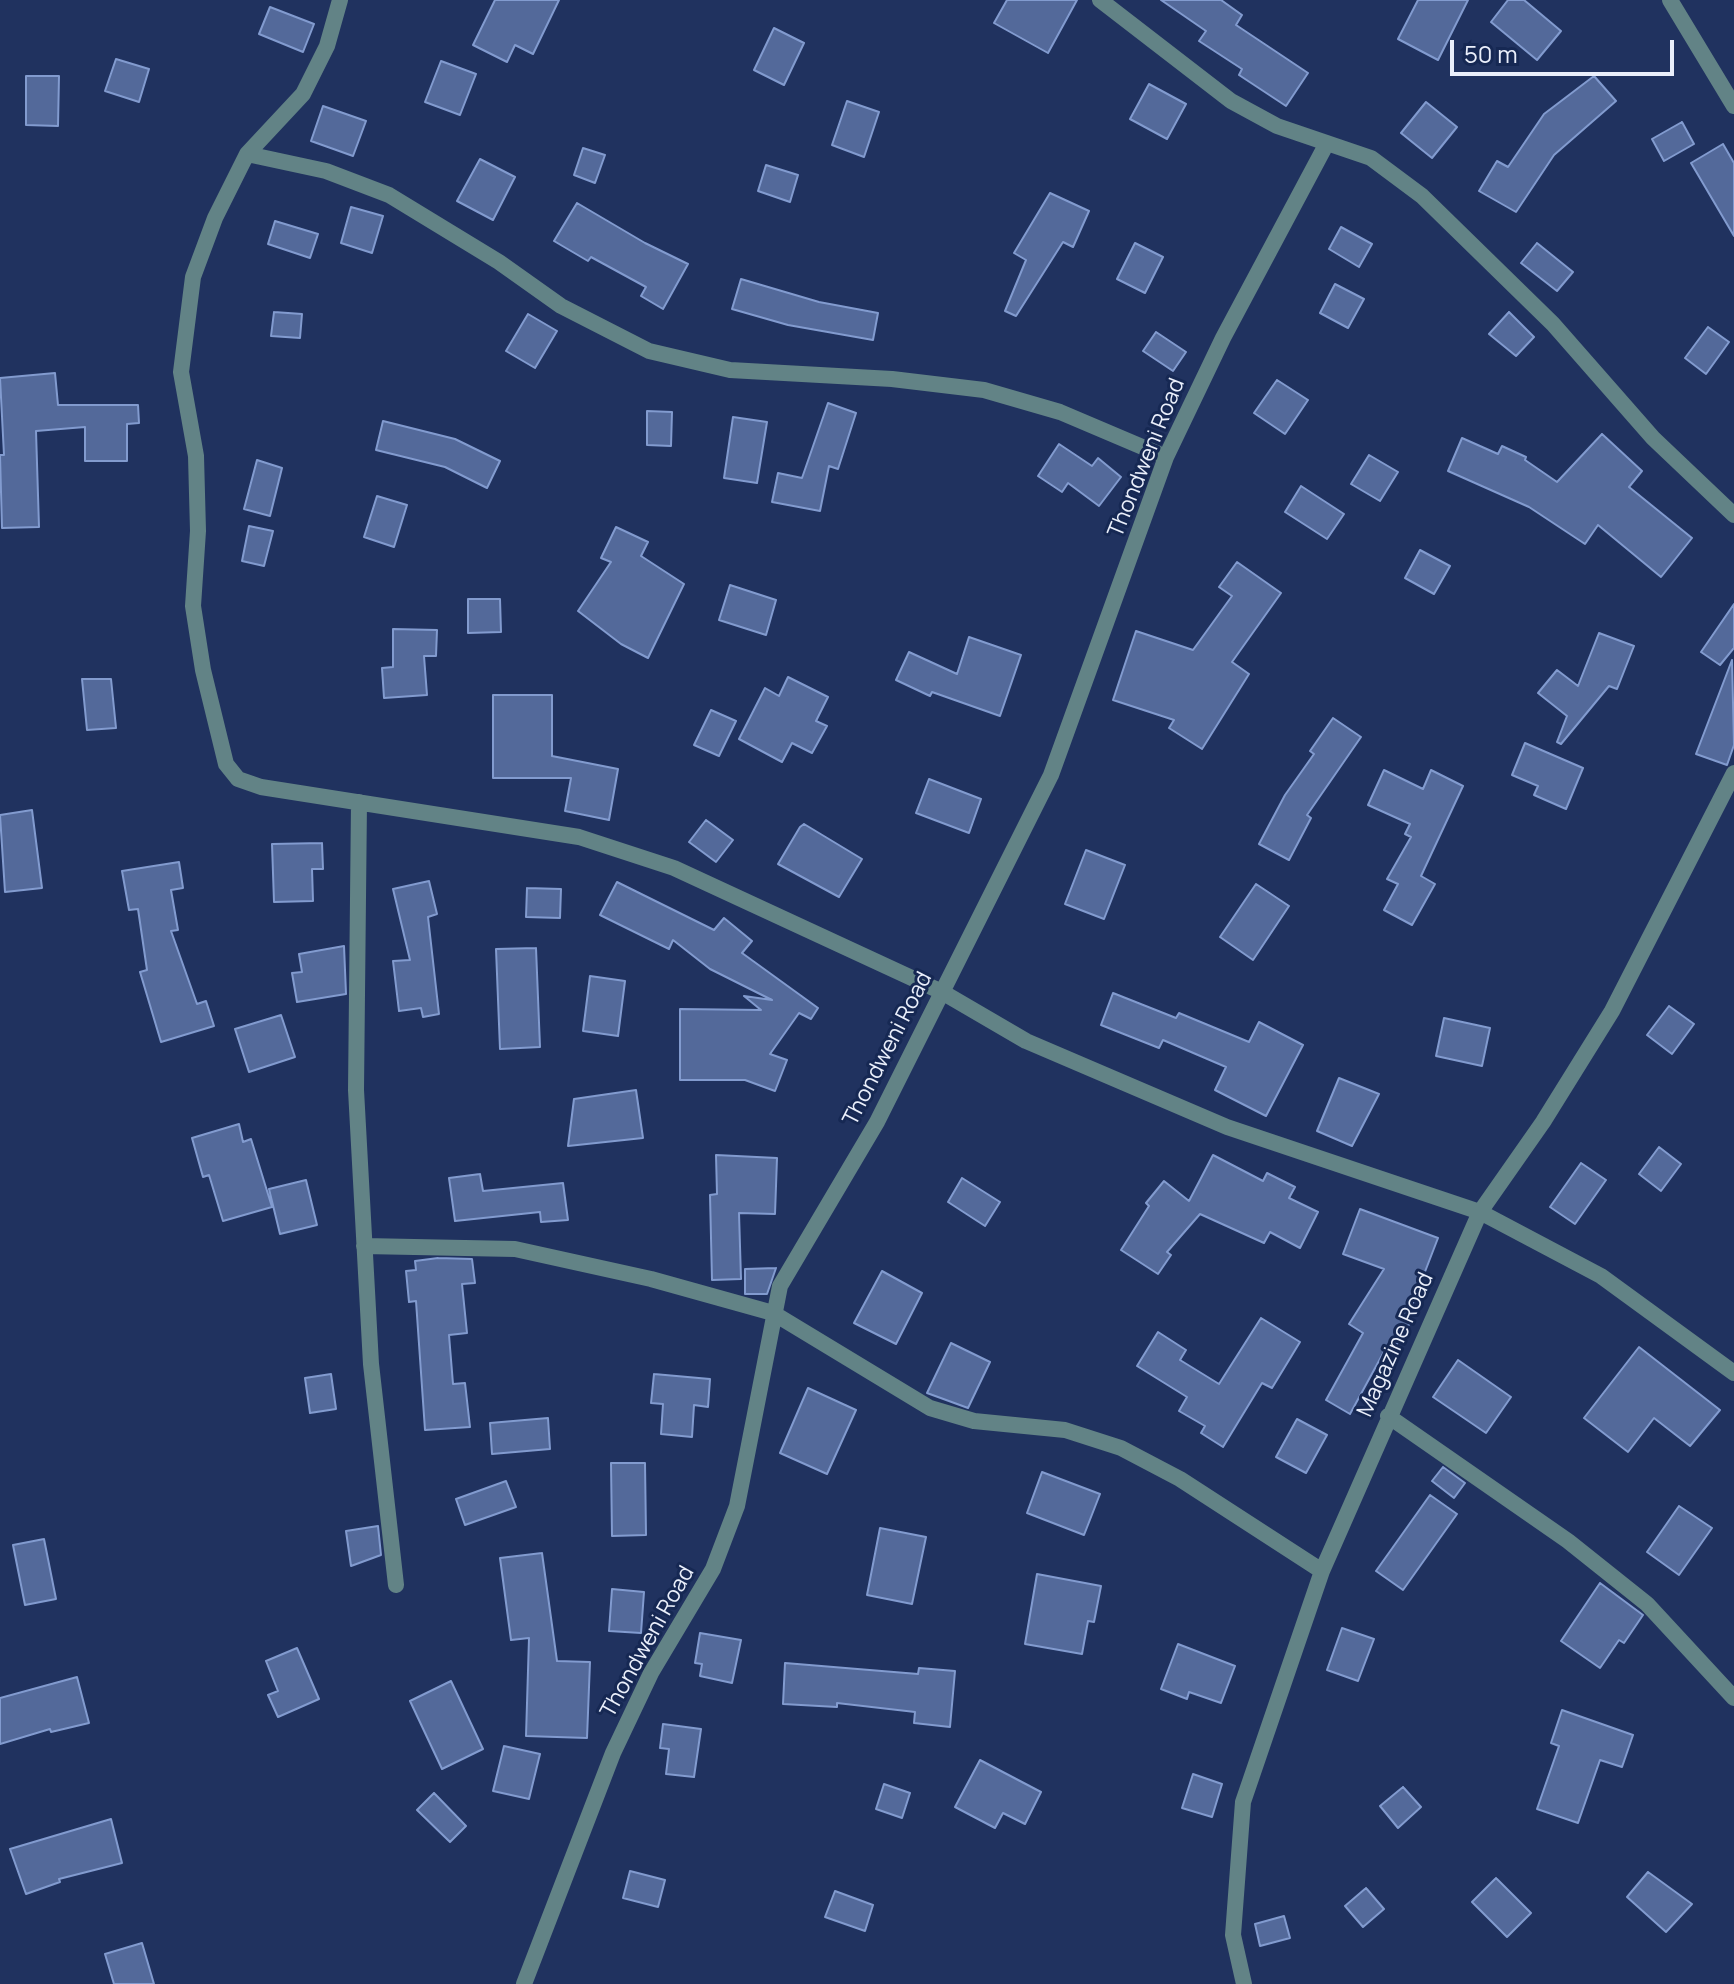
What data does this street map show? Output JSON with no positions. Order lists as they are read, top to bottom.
{
  "streets": {
    "street": ["Thondweni Road", "Magazine Road"]
  },
  "scale_bar": "50 m"
}
